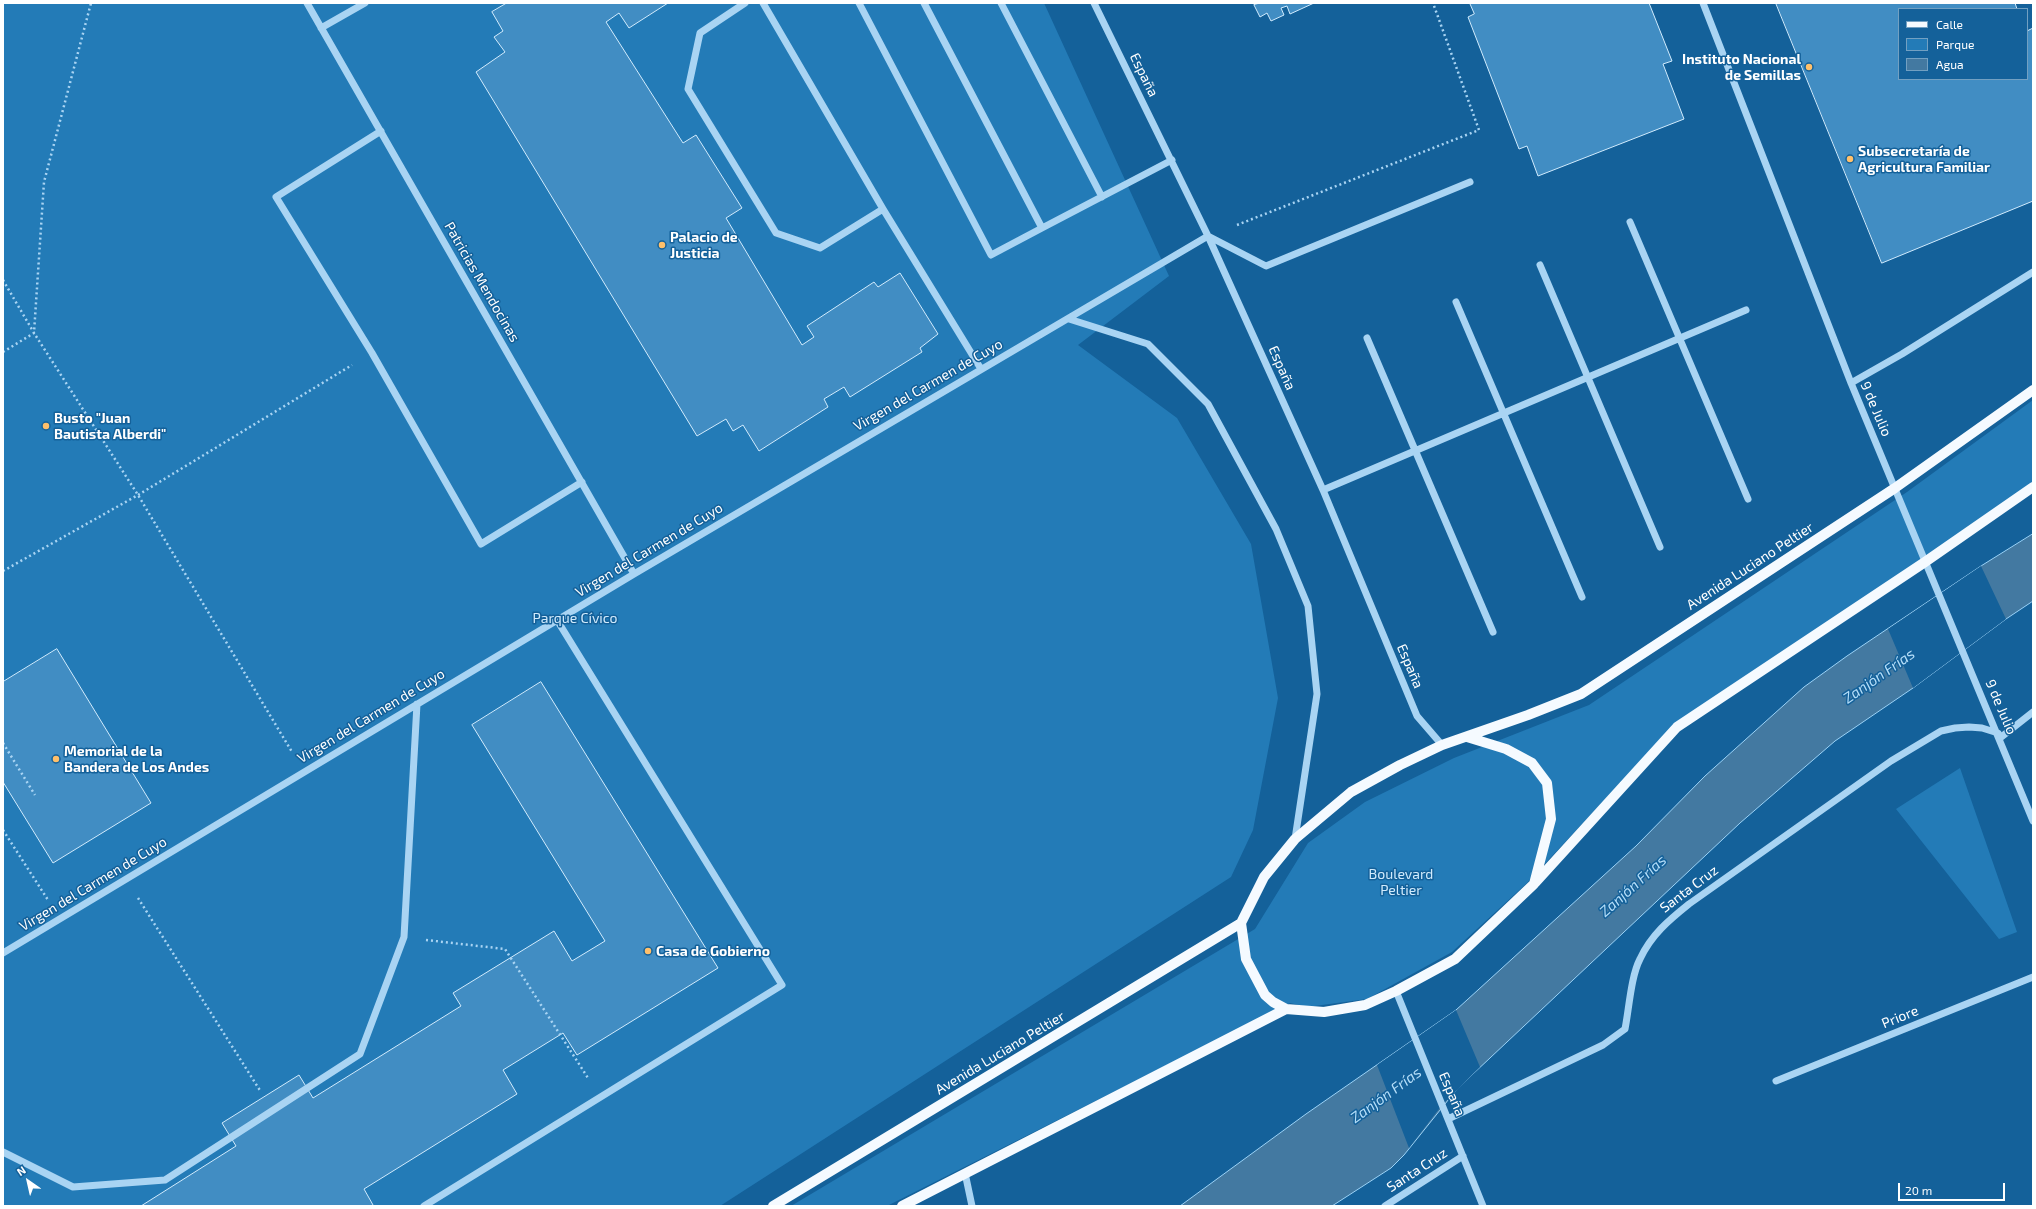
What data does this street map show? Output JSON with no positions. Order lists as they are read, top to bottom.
{
  "streets": {
    "main road": ["Avenida Luciano Peltier"],
    "street": [
      "España",
      "Patricias Mendocinas",
      "Virgen del Carmen de Cuyo",
      "9 de Julio",
      "Santa Cruz",
      "Priore"
    ]
  },
  "crossings": [
    ["España", "Virgen del Carmen de Cuyo"],
    ["España", "Avenida Luciano Peltier"],
    ["España", "Santa Cruz"],
    ["Patricias Mendocinas", "Virgen del Carmen de Cuyo"],
    ["9 de Julio", "Avenida Luciano Peltier"],
    ["9 de Julio", "Santa Cruz"]
  ],
  "water": ["Zanjón Frías"],
  "parks": ["Parque Cívico", "Boulevard Peltier"],
  "places": [
    "Instituto Nacional de Semillas",
    "Subsecretaría de Agricultura Familiar",
    "Palacio de Justicia",
    "Busto \"Juan Bautista Alberdi\"",
    "Memorial de la Bandera de Los Andes",
    "Casa de Gobierno"
  ],
  "legend": ["Calle", "Parque", "Agua"],
  "scale_bar": "20 m",
  "north": "top left"
}
